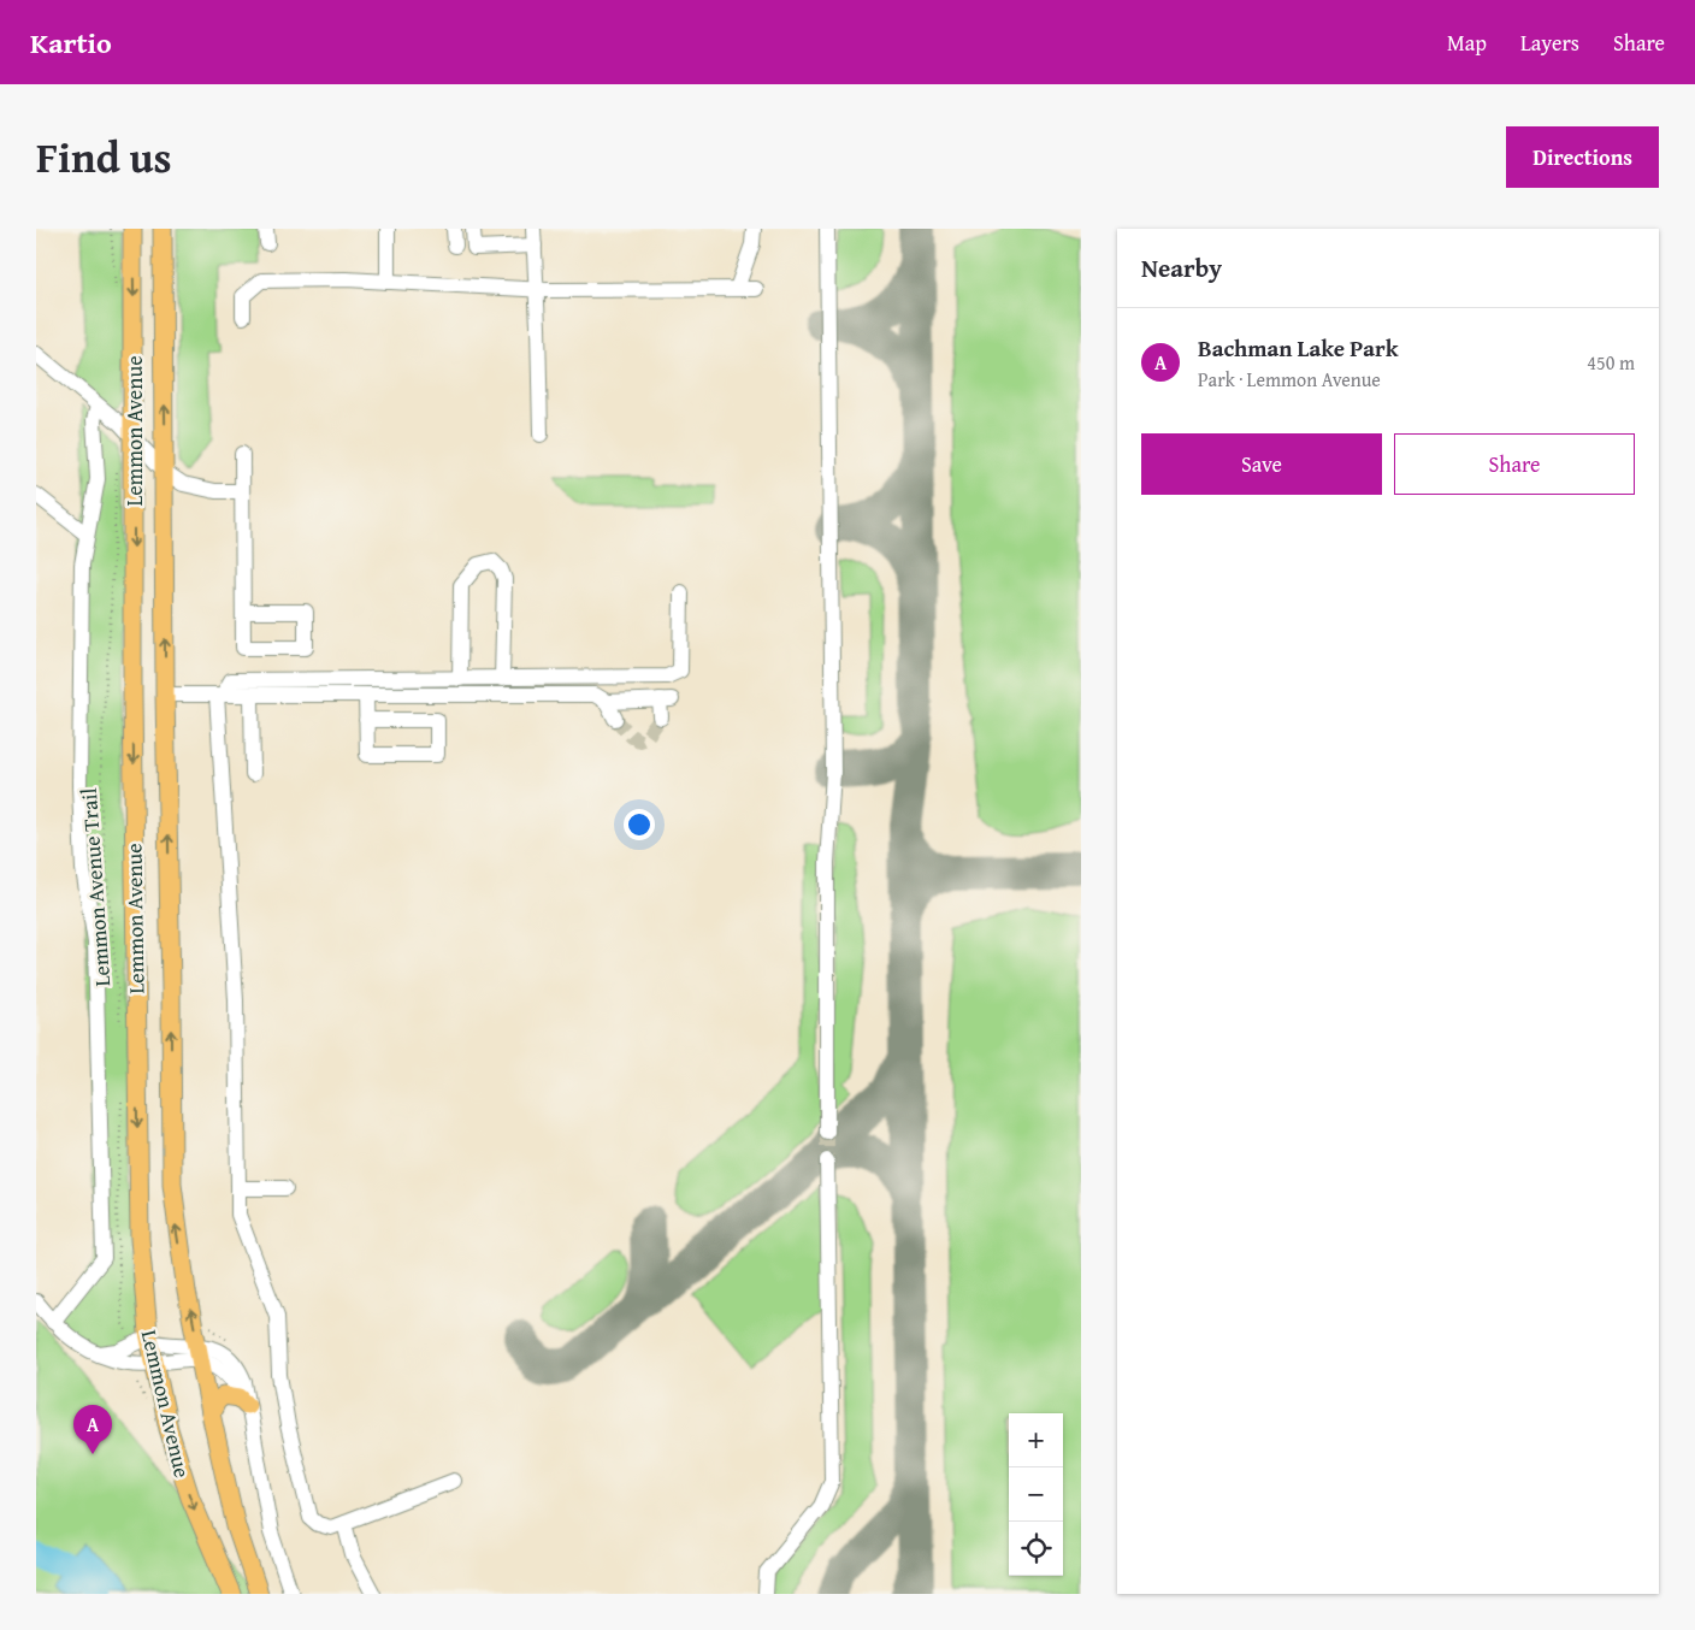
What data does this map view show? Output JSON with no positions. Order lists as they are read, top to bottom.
{
  "streets": {
    "main road": ["Lemmon Avenue"],
    "path": ["Lemmon Avenue Trail"]
  },
  "page": {
    "header": "Kartio",
    "nav": ["Map", "Layers", "Share"],
    "title": "Find us",
    "buttons": [
      "Directions",
      ["Save", "Share"]
    ],
    "heading": "Nearby",
    "list": [
      {
        "mark": "A",
        "name": "Bachman Lake Park",
        "note": "Park · Lemmon Avenue",
        "value": "450 m"
      }
    ],
    "pins": "A",
    "map_buttons": ["+", "−"]
  }
}
